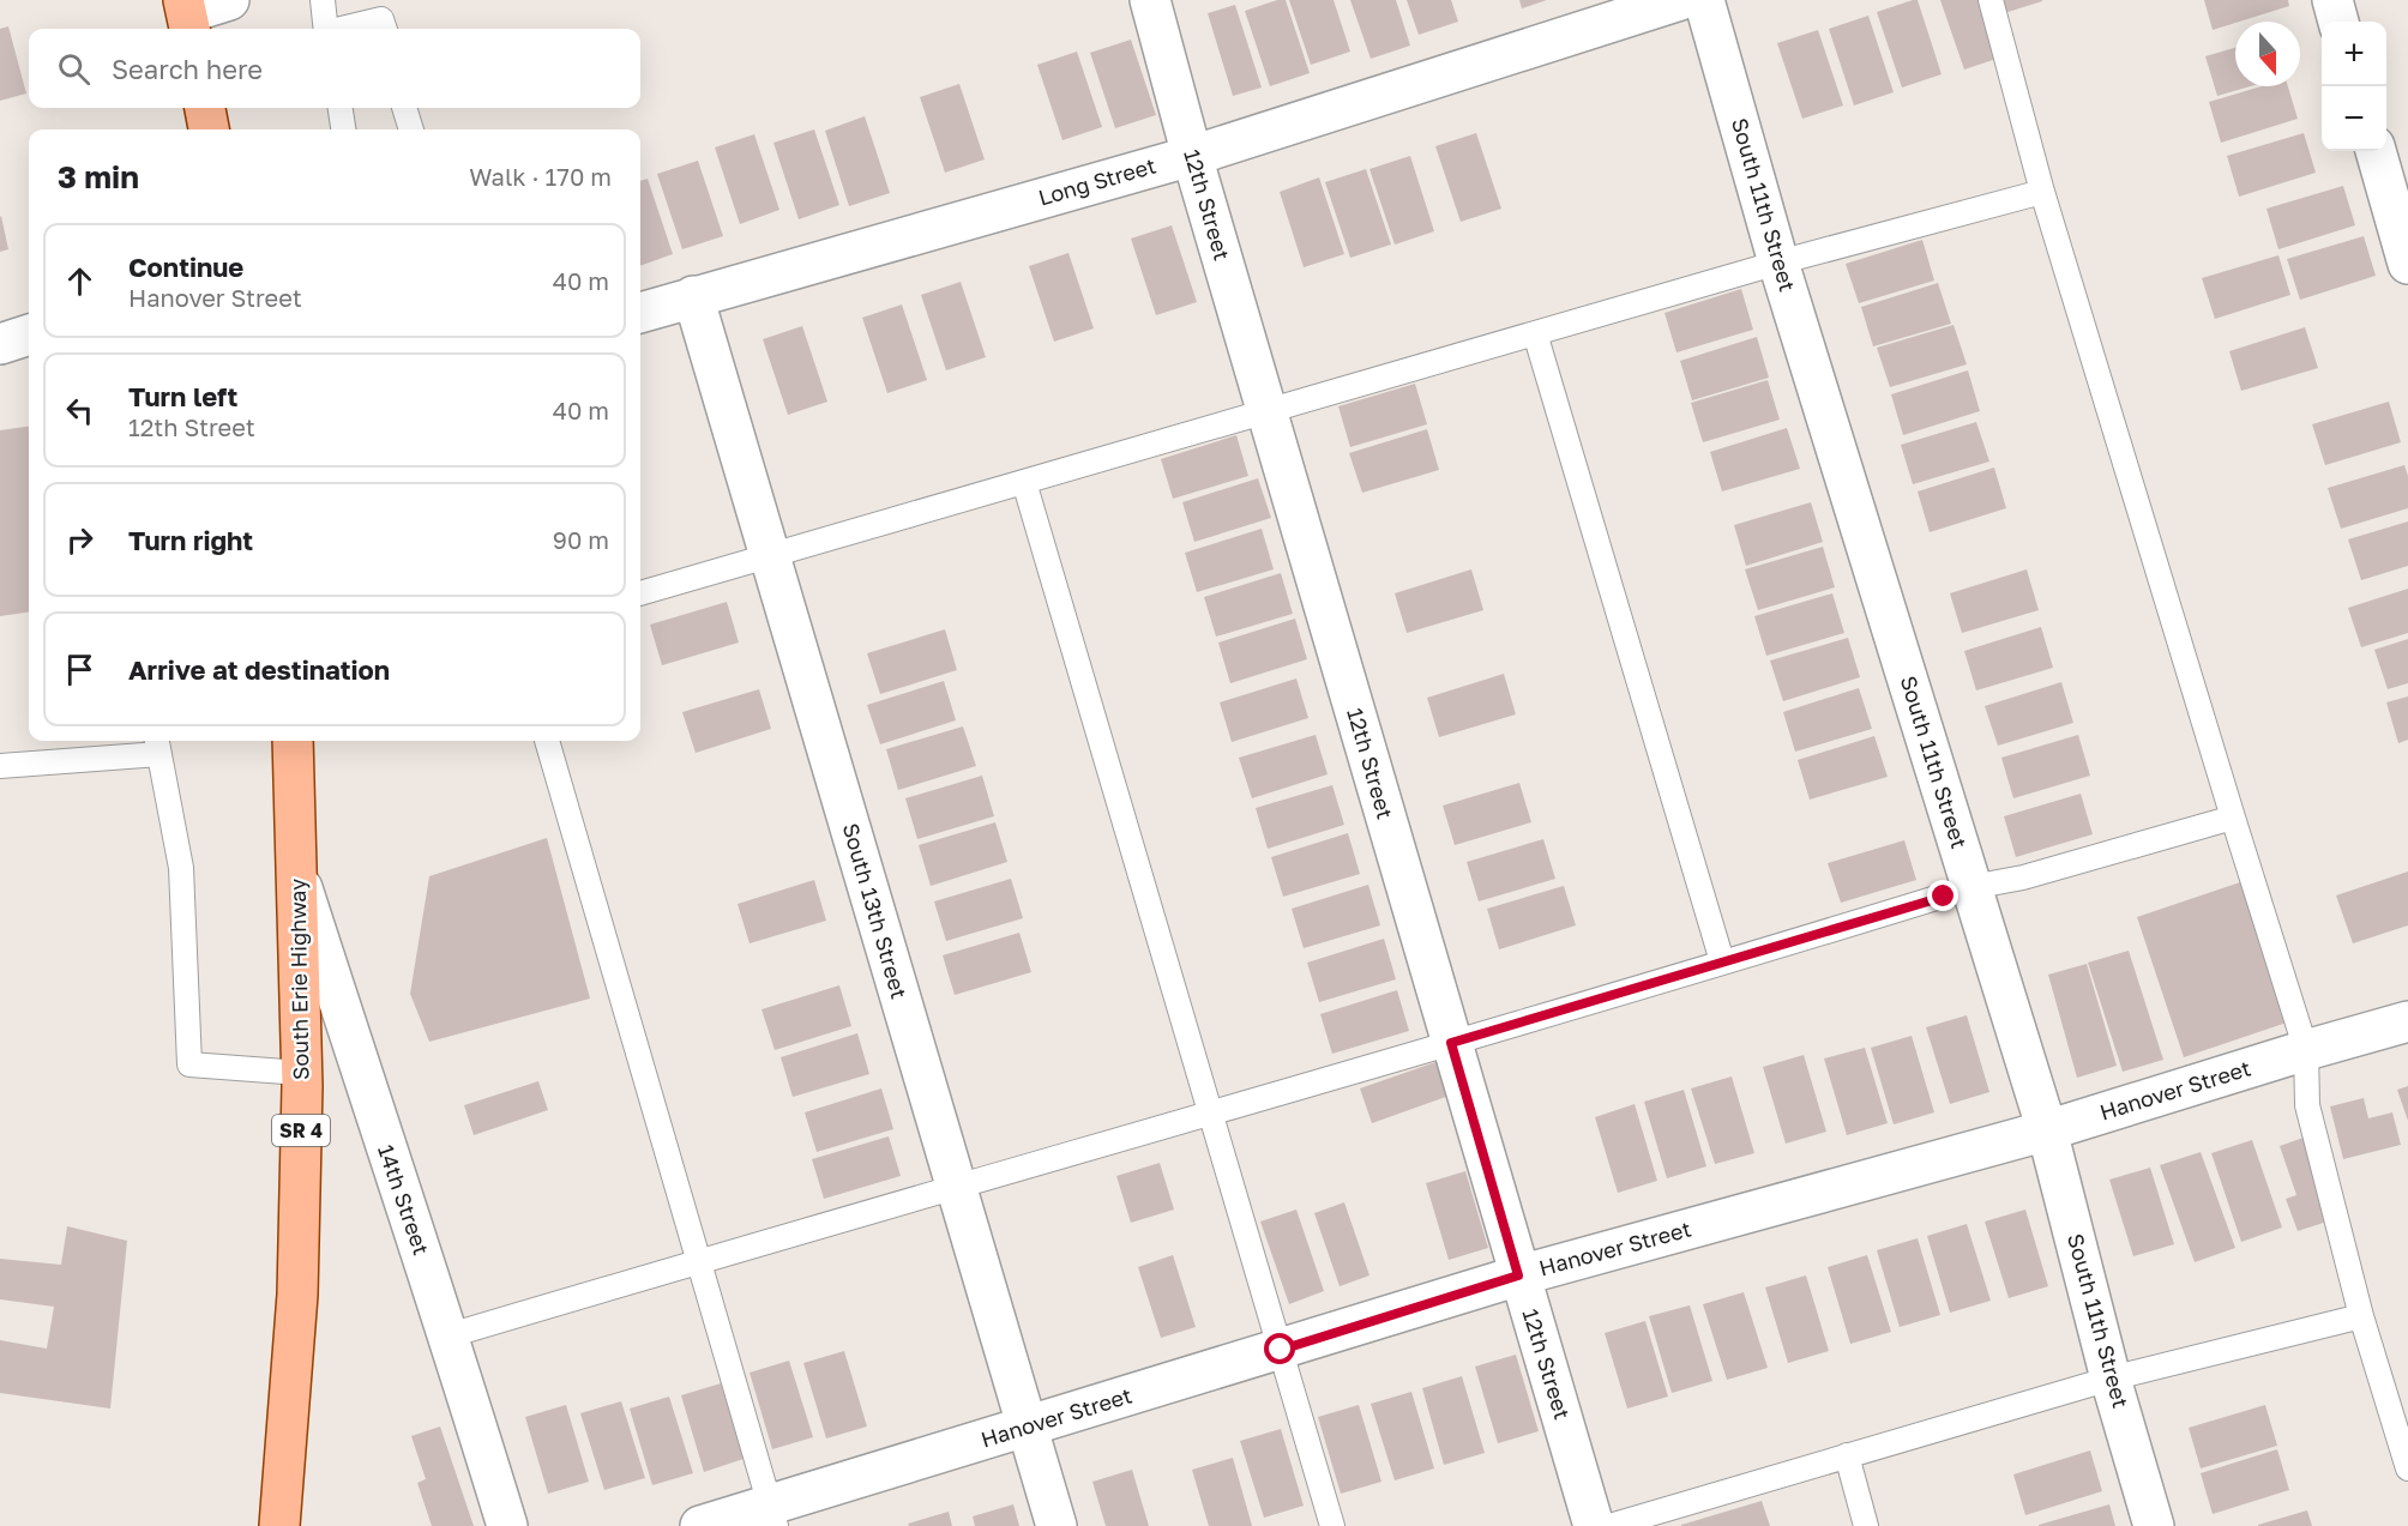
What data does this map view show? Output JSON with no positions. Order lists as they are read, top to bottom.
{
  "streets": {
    "main road": ["South Erie Highway", "SR 4"],
    "street": [
      "Long Street",
      "12th Street",
      "South 11th Street",
      "South 13th Street",
      "Hanover Street",
      "14th Street"
    ]
  },
  "crossings": [
    ["Long Street", "12th Street"],
    ["Long Street", "South 13th Street"],
    ["12th Street", "Hanover Street"],
    ["South 11th Street", "Hanover Street"],
    ["South 13th Street", "Hanover Street"],
    ["South Erie Highway", "14th Street"]
  ],
  "north": "bottom",
  "page": {
    "map_buttons": ["+", "−"],
    "search": "Search here",
    "heading": ["3 min", "Walk · 170 m"],
    "list": [
      ["Continue", "Hanover Street", "40 m"],
      ["Turn left", "12th Street", "40 m"],
      ["Turn right", "90 m"],
      "Arrive at destination"
    ]
  }
}
